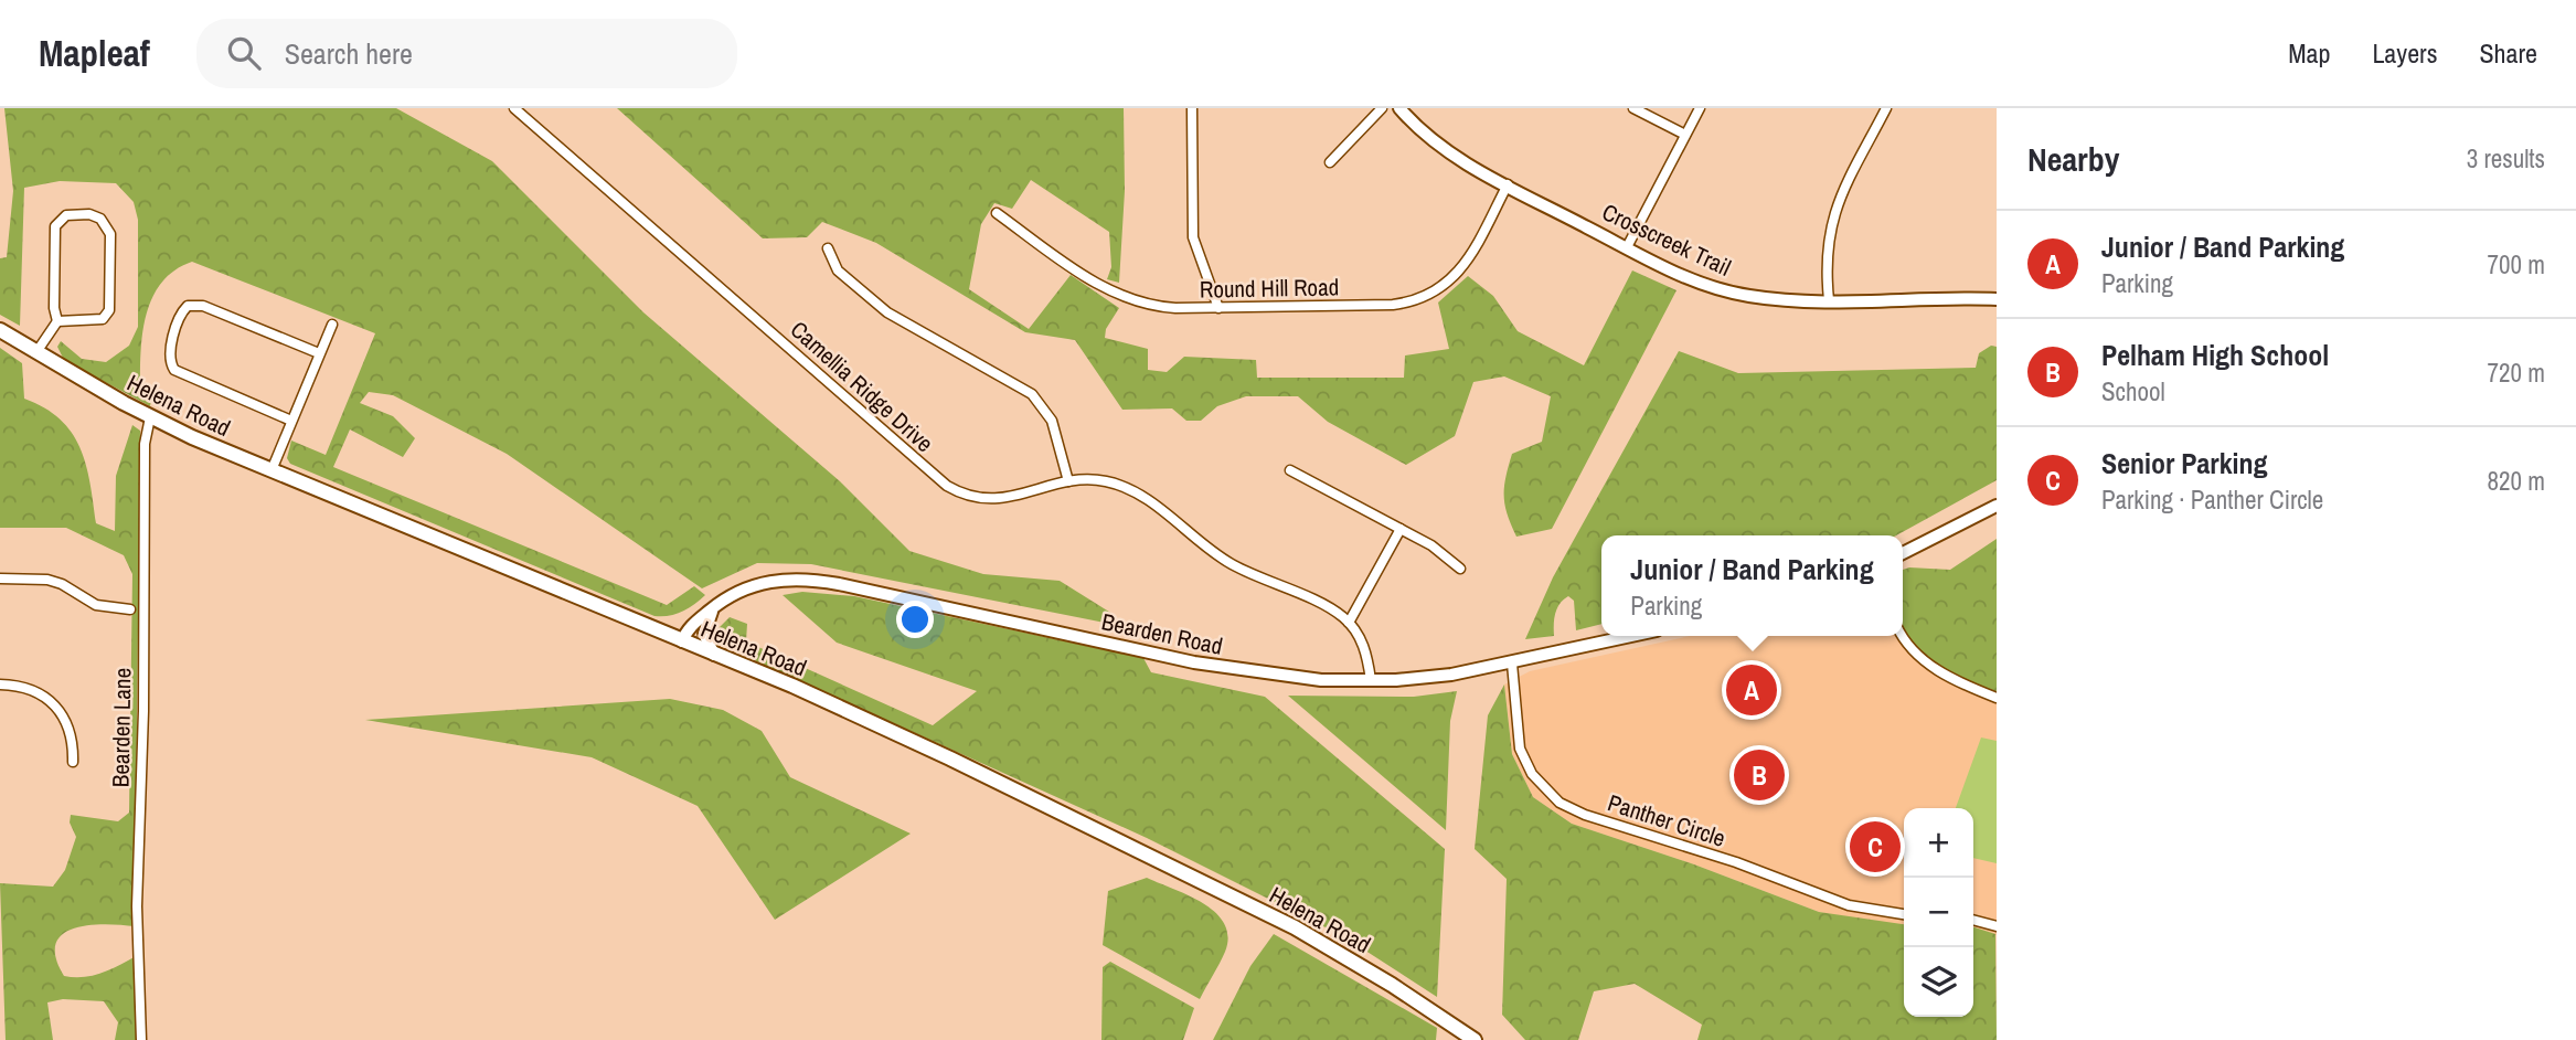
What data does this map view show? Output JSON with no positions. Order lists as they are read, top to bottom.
{
  "streets": {
    "main road": ["Helena Road"],
    "street": [
      "Crosscreek Trail",
      "Round Hill Road",
      "Camellia Ridge Drive",
      "Bearden Road",
      "Bearden Lane",
      "Panther Circle"
    ]
  },
  "crossings": [
    ["Crosscreek Trail", "Round Hill Road"],
    ["Helena Road", "Bearden Road"],
    ["Helena Road", "Bearden Lane"],
    ["Bearden Road", "Panther Circle"]
  ],
  "page": {
    "header": "Mapleaf",
    "search": "Search here",
    "nav": ["Map", "Layers", "Share"],
    "heading": ["Nearby", "3 results"],
    "list": [
      {
        "mark": "A",
        "name": "Junior / Band Parking",
        "note": "Parking",
        "value": "700 m"
      },
      {
        "mark": "B",
        "name": "Pelham High School",
        "note": "School",
        "value": "720 m"
      },
      {
        "mark": "C",
        "name": "Senior Parking",
        "note": "Parking · Panther Circle",
        "value": "820 m"
      }
    ],
    "popup": ["Junior / Band Parking", "Parking"],
    "pins": ["A", "B", "C"],
    "map_buttons": ["+", "−"]
  }
}
